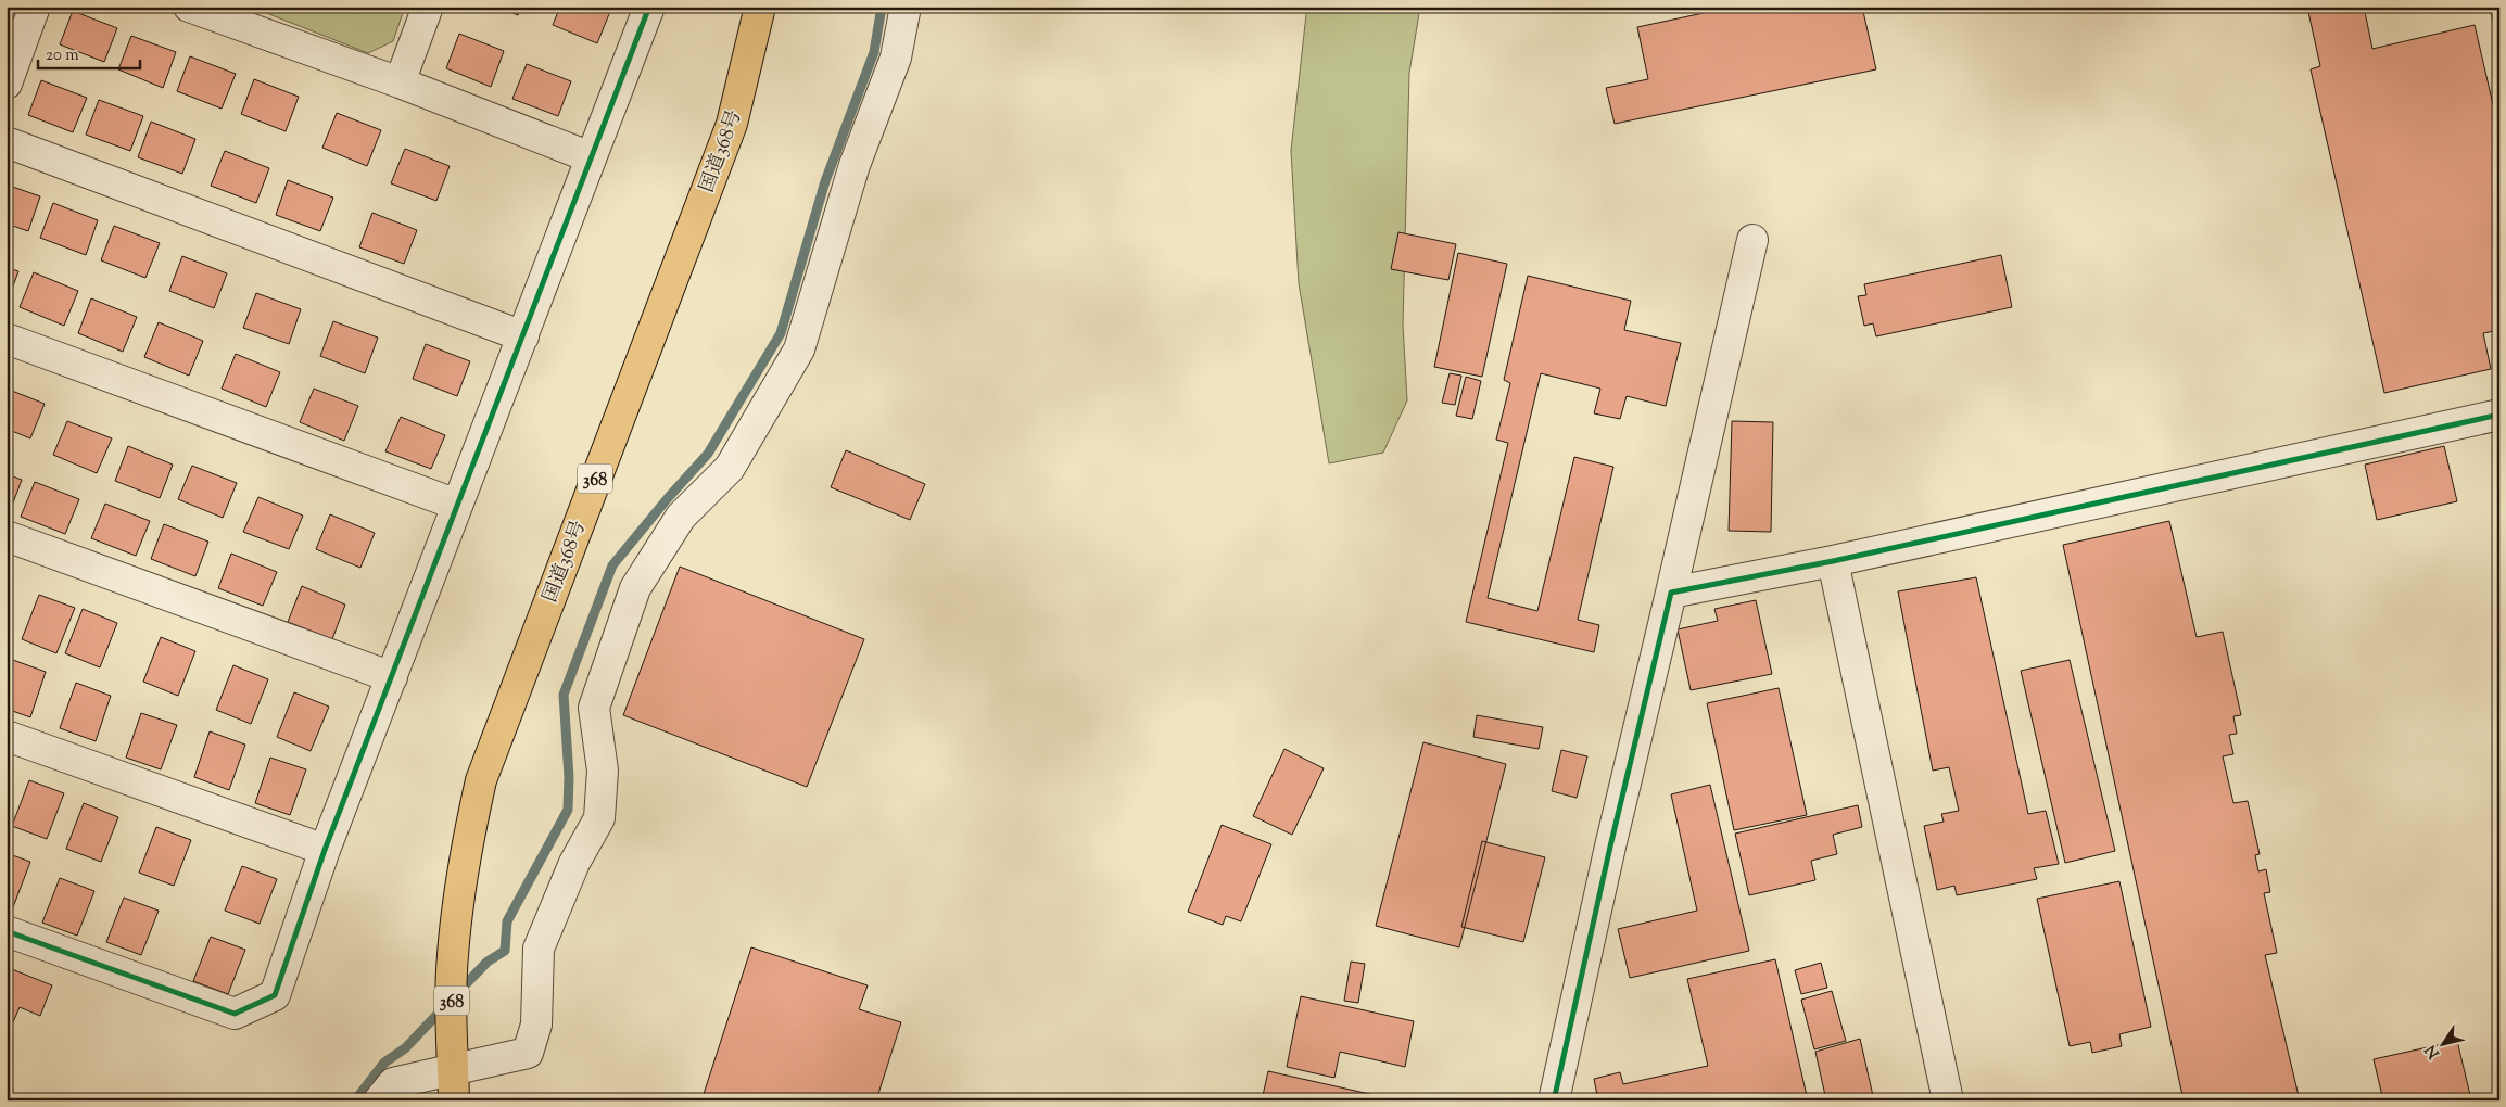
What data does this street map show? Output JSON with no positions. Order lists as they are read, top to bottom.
{
  "streets": {
    "highway": ["国道368号", "368"]
  },
  "scale_bar": "20 m",
  "north": "bottom left"
}
